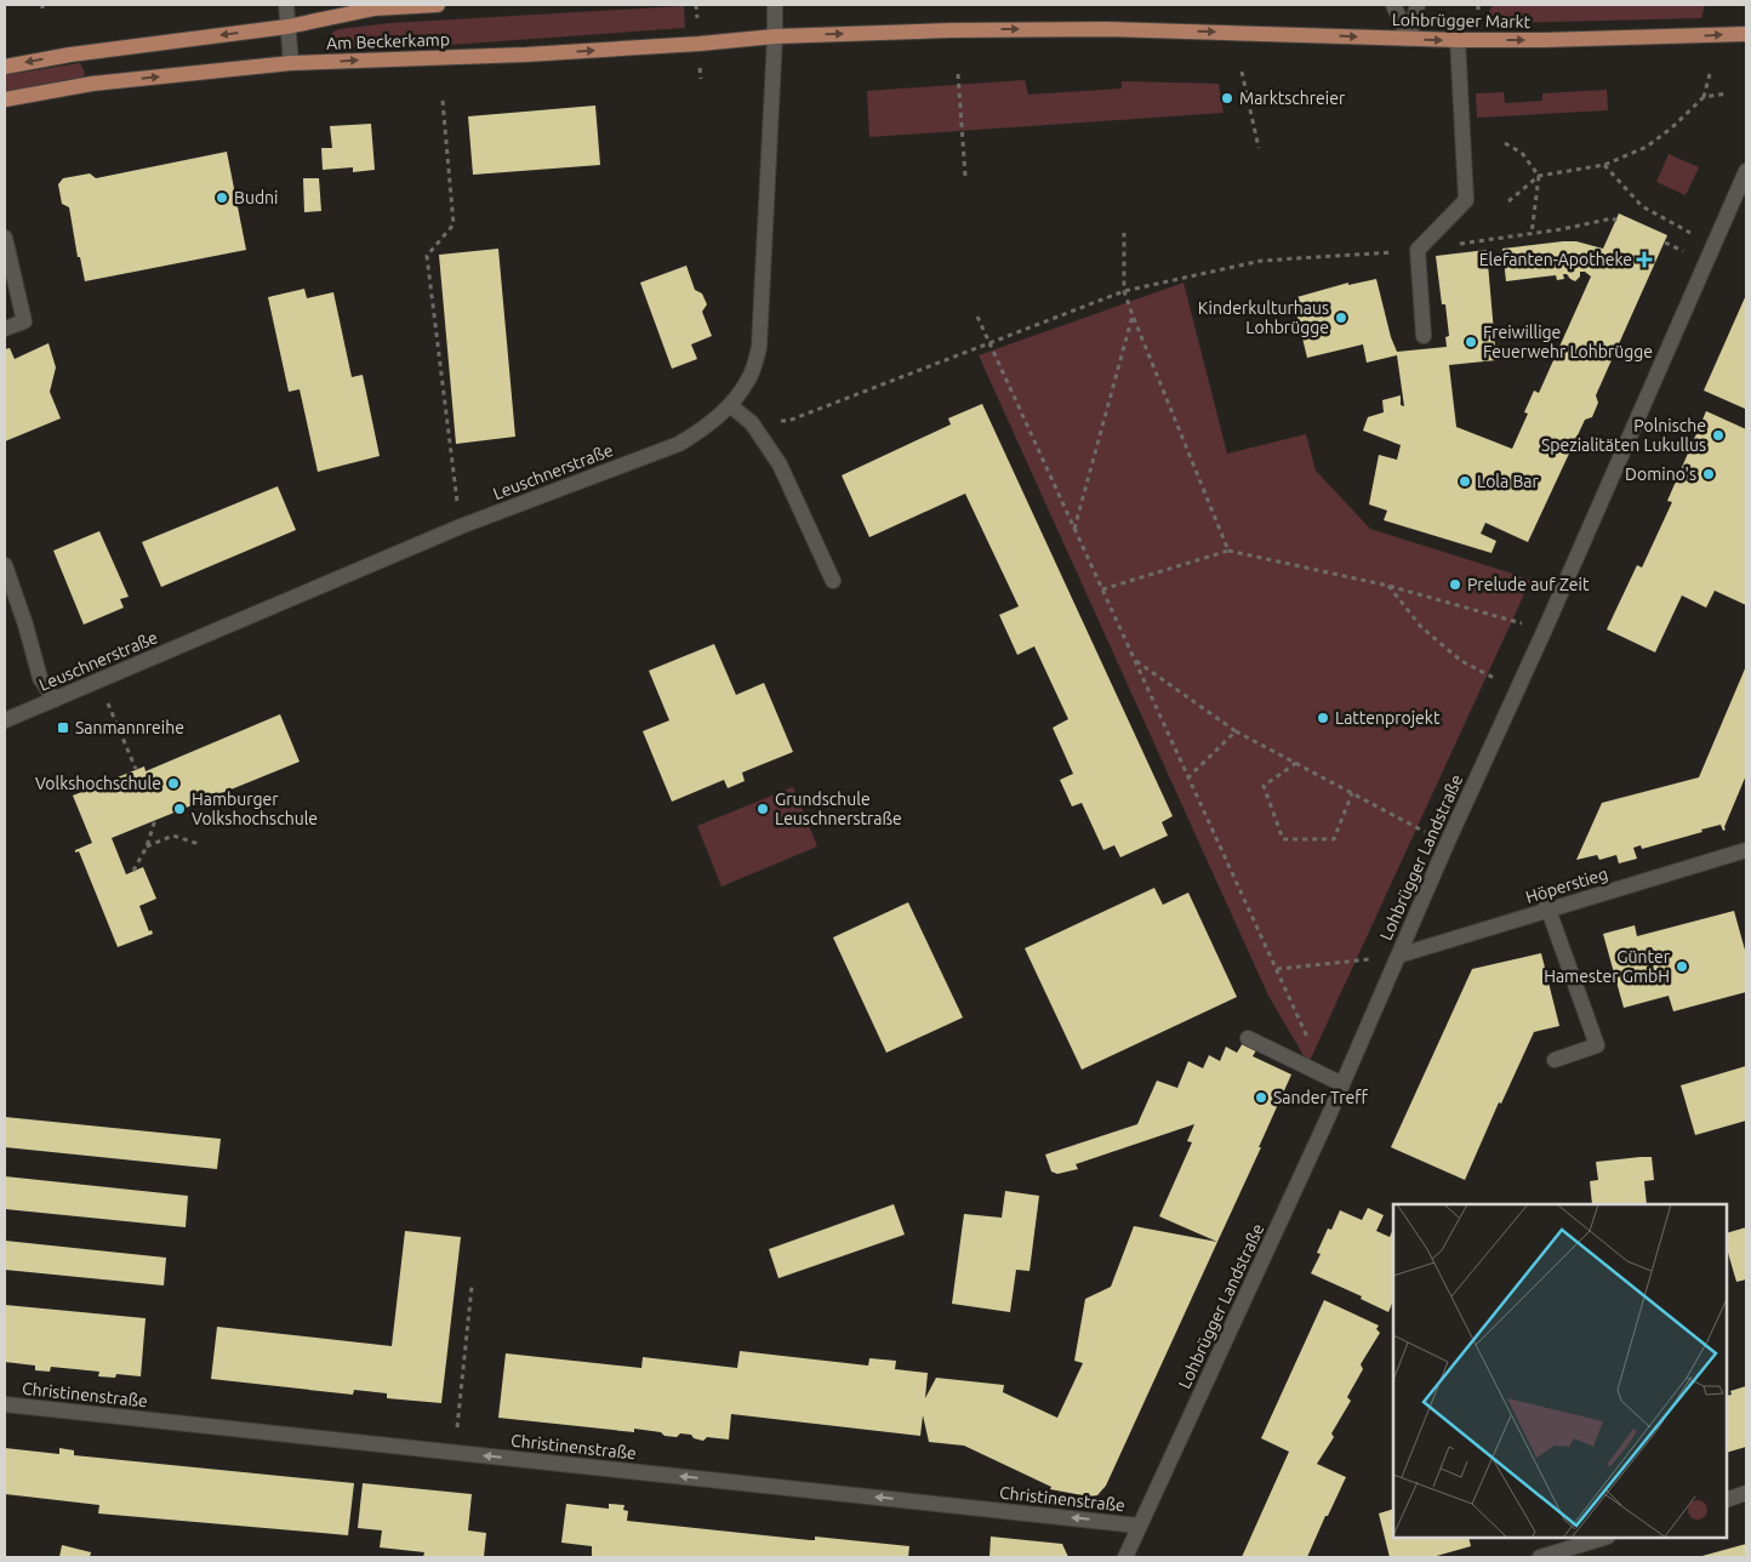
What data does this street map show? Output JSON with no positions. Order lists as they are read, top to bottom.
{
  "streets": {
    "main road": ["Lohbrügger Markt", "Am Beckerkamp"],
    "street": [
      "Leuschnerstraße",
      "Lohbrügger Landstraße",
      "Höperstieg",
      "Christinenstraße"
    ]
  },
  "crossings": [
    ["Lohbrügger Markt", "Am Beckerkamp"],
    ["Lohbrügger Markt", "Leuschnerstraße"],
    ["Am Beckerkamp", "Leuschnerstraße"],
    ["Lohbrügger Landstraße", "Höperstieg"],
    ["Lohbrügger Landstraße", "Christinenstraße"]
  ],
  "one_way": ["Lohbrügger Markt", "Christinenstraße"],
  "places": {
    "other": [
      "Marktschreier",
      "Budni",
      "Kinderkulturhaus Lohbrügge",
      "Freiwillige Feuerwehr Lohbrügge",
      "Polnische Spezialitäten Lukullus",
      "Domino's",
      "Lola Bar",
      "Prelude auf Zeit",
      "Lattenprojekt",
      "Volkshochschule",
      "Hamburger Volkshochschule",
      "Grundschule Leuschnerstraße",
      "Günter Hamester GmbH",
      "Sander Treff"
    ],
    "health": ["Elefanten-Apotheke"],
    "transit": ["Sanmannreihe"]
  }
}
